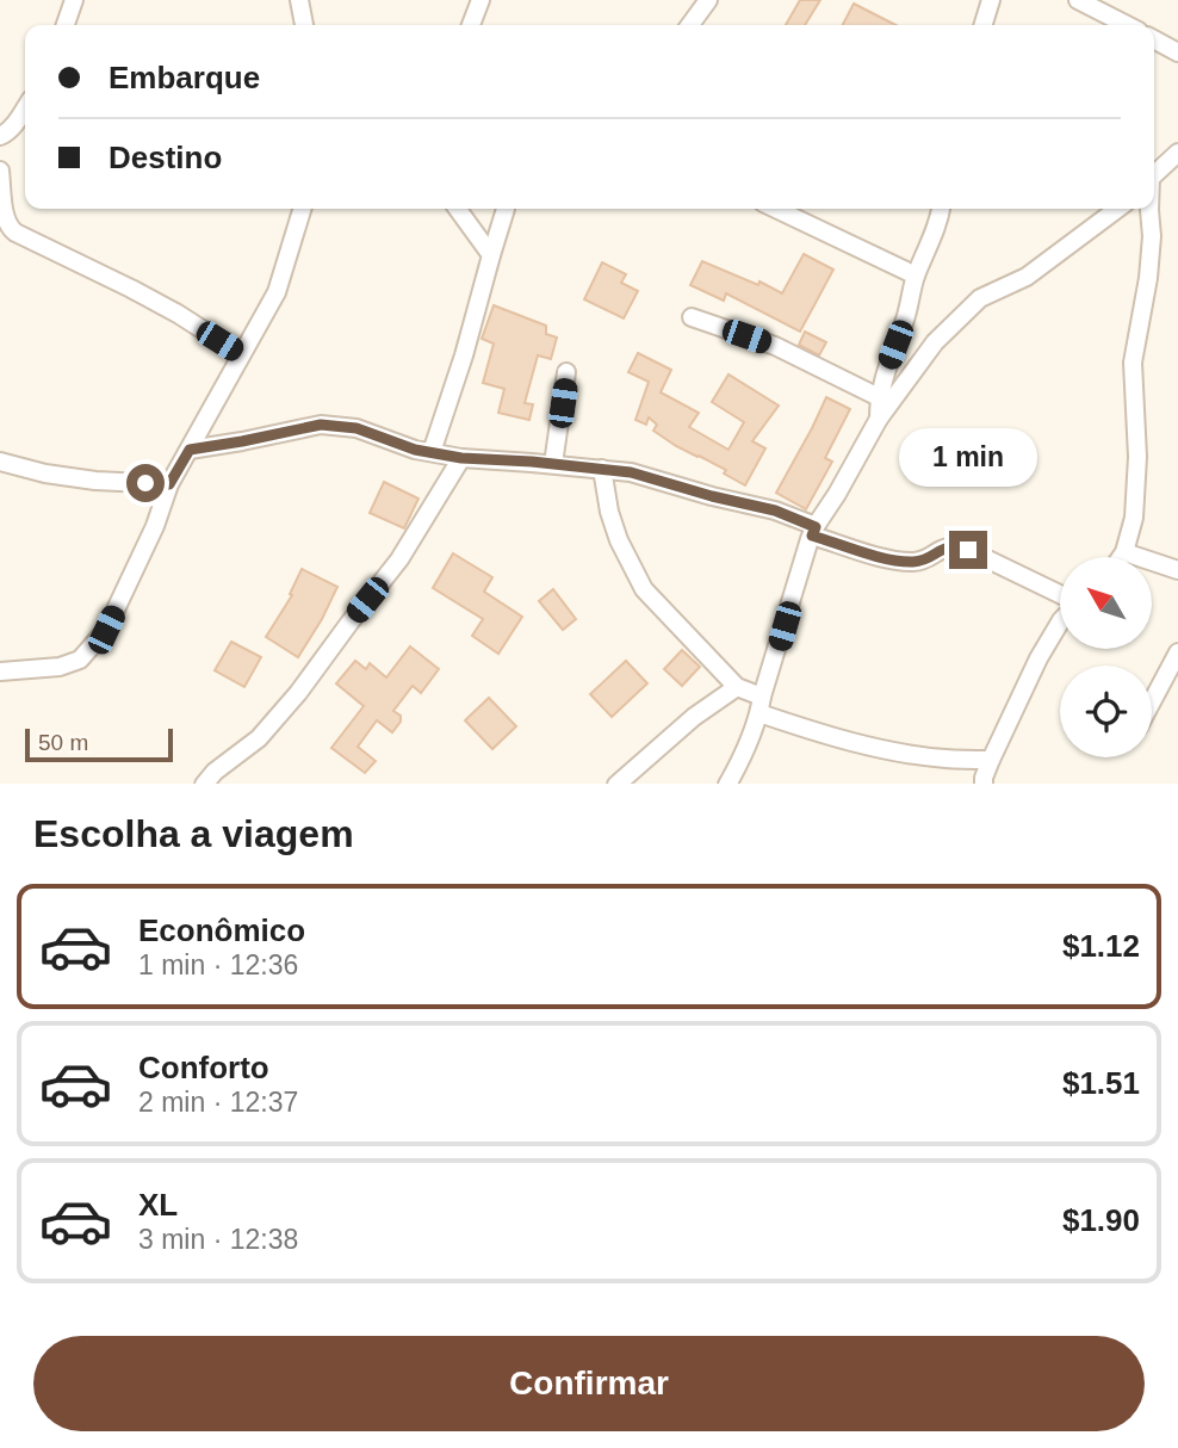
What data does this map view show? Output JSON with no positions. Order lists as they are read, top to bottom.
{
  "scale_bar": "50 m",
  "north": "top left",
  "page": {
    "banner": ["Embarque", "Destino"],
    "bubble": "1 min",
    "scale": "50 m",
    "heading": "Escolha a viagem",
    "list": [
      {
        "name": "Econômico",
        "note": "1 min · 12:36",
        "value": "$1.12"
      },
      {
        "name": "Conforto",
        "note": "2 min · 12:37",
        "value": "$1.51"
      },
      {
        "name": "XL",
        "note": "3 min · 12:38",
        "value": "$1.90"
      }
    ],
    "buttons": "Confirmar"
  }
}
